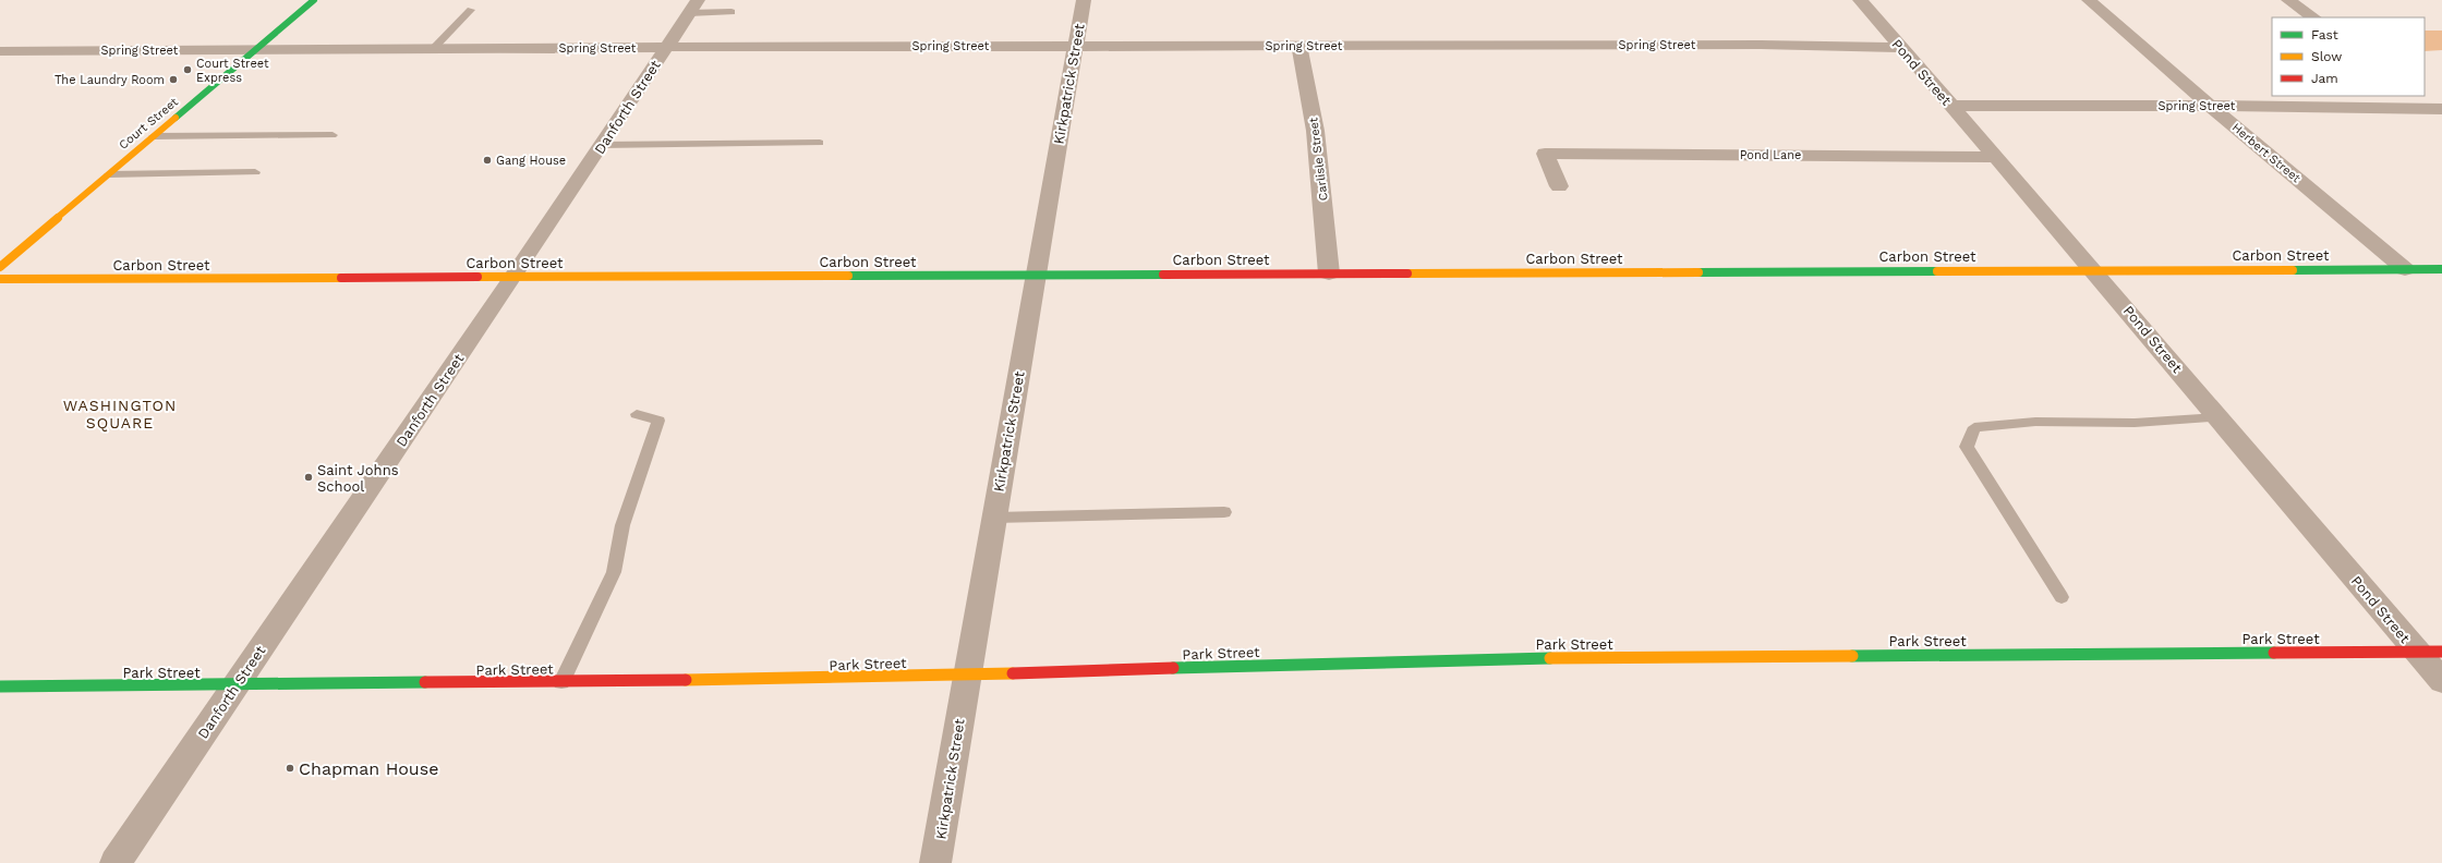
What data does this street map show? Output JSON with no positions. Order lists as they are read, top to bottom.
{
  "streets": {
    "street": [
      "Spring Street",
      "Pond Street",
      "Kirkpatrick Street",
      "Danforth Street",
      "Court Street",
      "Herbert Street",
      "Pond Lane",
      "Carlisle Street",
      "Carbon Street",
      "Park Street"
    ]
  },
  "crossings": [
    ["Spring Street", "Pond Street"],
    ["Spring Street", "Kirkpatrick Street"],
    ["Spring Street", "Danforth Street"],
    ["Spring Street", "Court Street"],
    ["Spring Street", "Herbert Street"],
    ["Spring Street", "Carlisle Street"],
    ["Pond Street", "Pond Lane"],
    ["Pond Street", "Carbon Street"],
    ["Pond Street", "Park Street"],
    ["Kirkpatrick Street", "Carbon Street"],
    ["Kirkpatrick Street", "Park Street"],
    ["Danforth Street", "Carbon Street"],
    ["Danforth Street", "Park Street"],
    ["Herbert Street", "Carbon Street"],
    ["Carlisle Street", "Carbon Street"]
  ],
  "districts": ["WASHINGTON SQUARE"],
  "places": [
    "Court Street Express",
    "The Laundry Room",
    "Gang House",
    "Saint Johns School",
    "Chapman House"
  ],
  "legend": ["Fast", "Slow", "Jam"]
}
